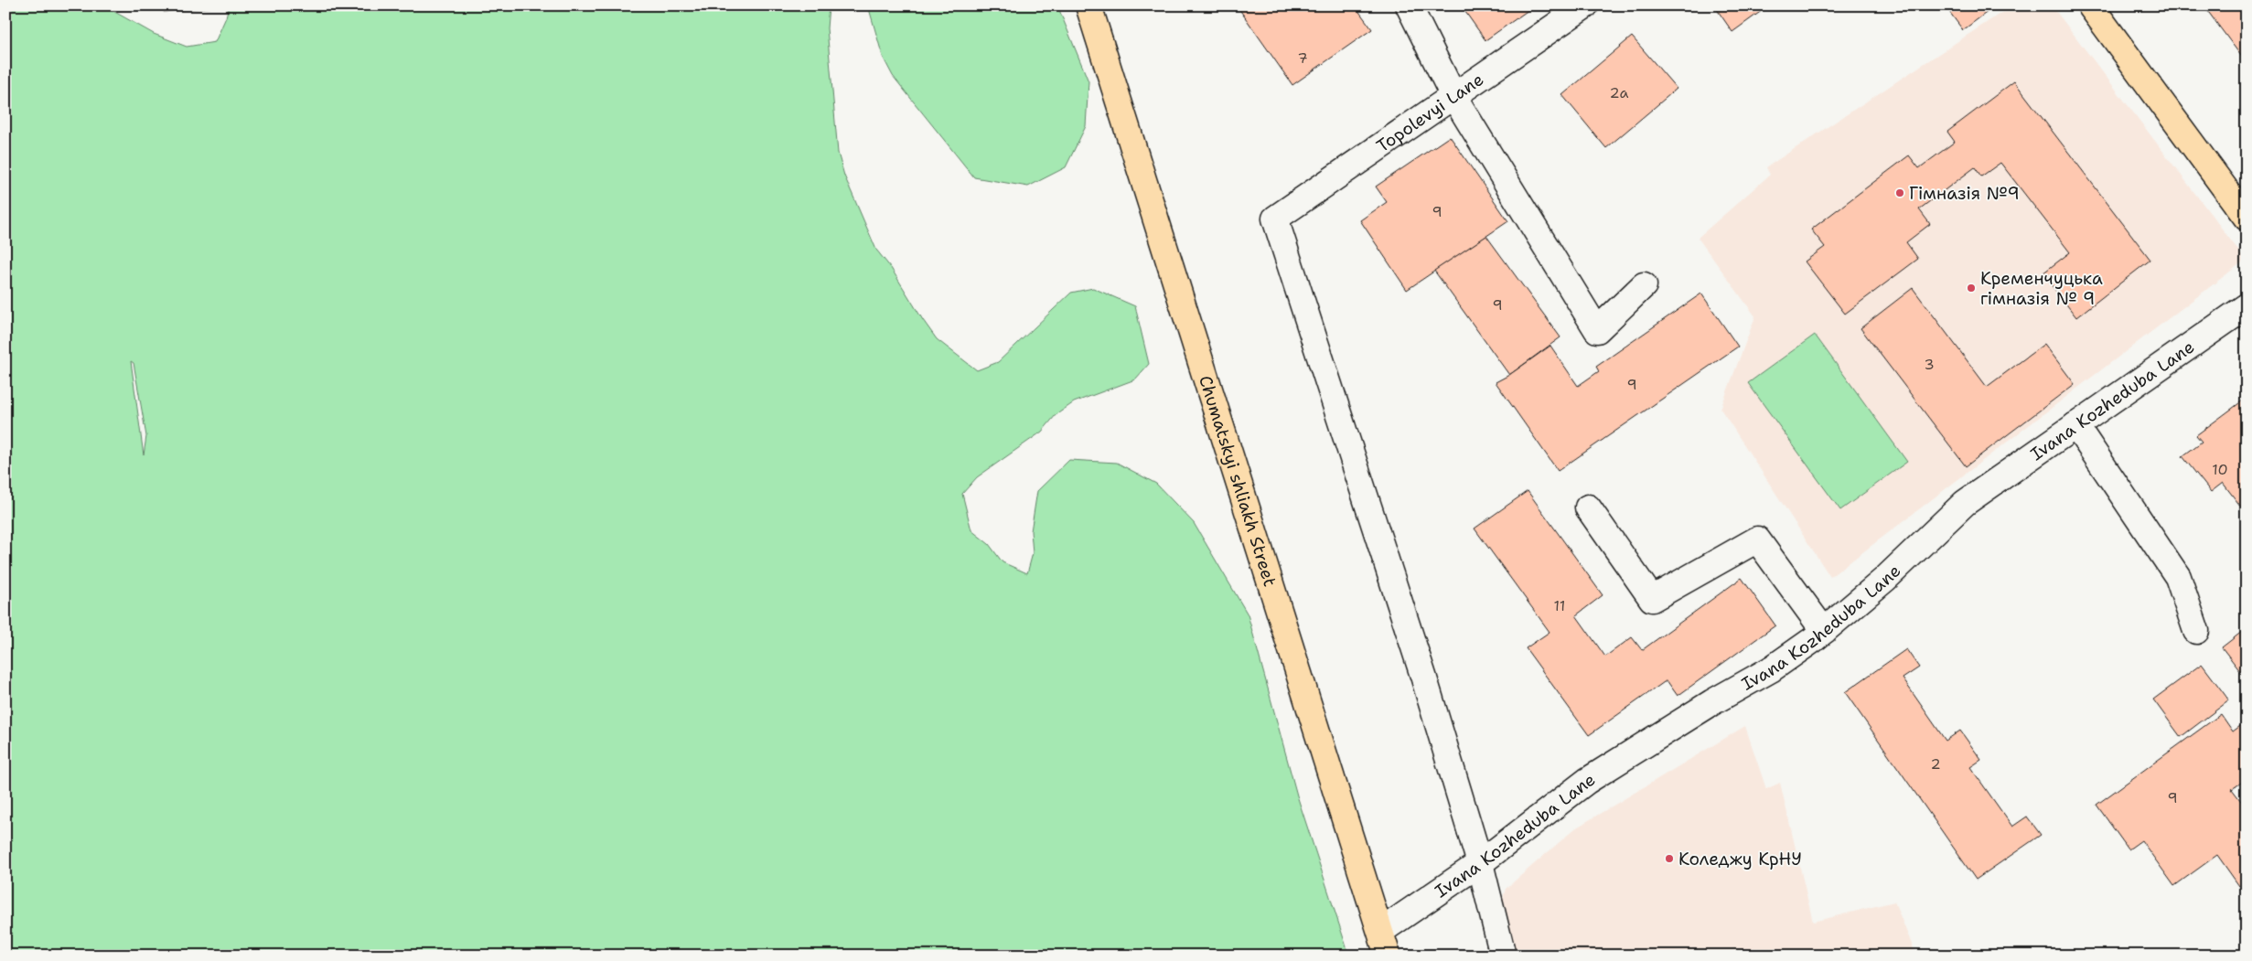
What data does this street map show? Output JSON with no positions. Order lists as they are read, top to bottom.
{
  "streets": {
    "main road": ["Chumatskyi shliakh Street"],
    "street": ["Topolevyi Lane", "Ivana Kozheduba Lane"]
  },
  "crossings": [
    ["Topolevyi Lane", "Ivana Kozheduba Lane"],
    ["Ivana Kozheduba Lane", "Chumatskyi shliakh Street"]
  ],
  "places": ["Гімназія №9", "Кременчуцька гімназія № 9", "Коледжу КрНУ"],
  "house_numbers": [
    "7",
    "2а",
    "9",
    "9",
    "3",
    "9",
    "10",
    "11",
    "2",
    "9"
  ]
}
